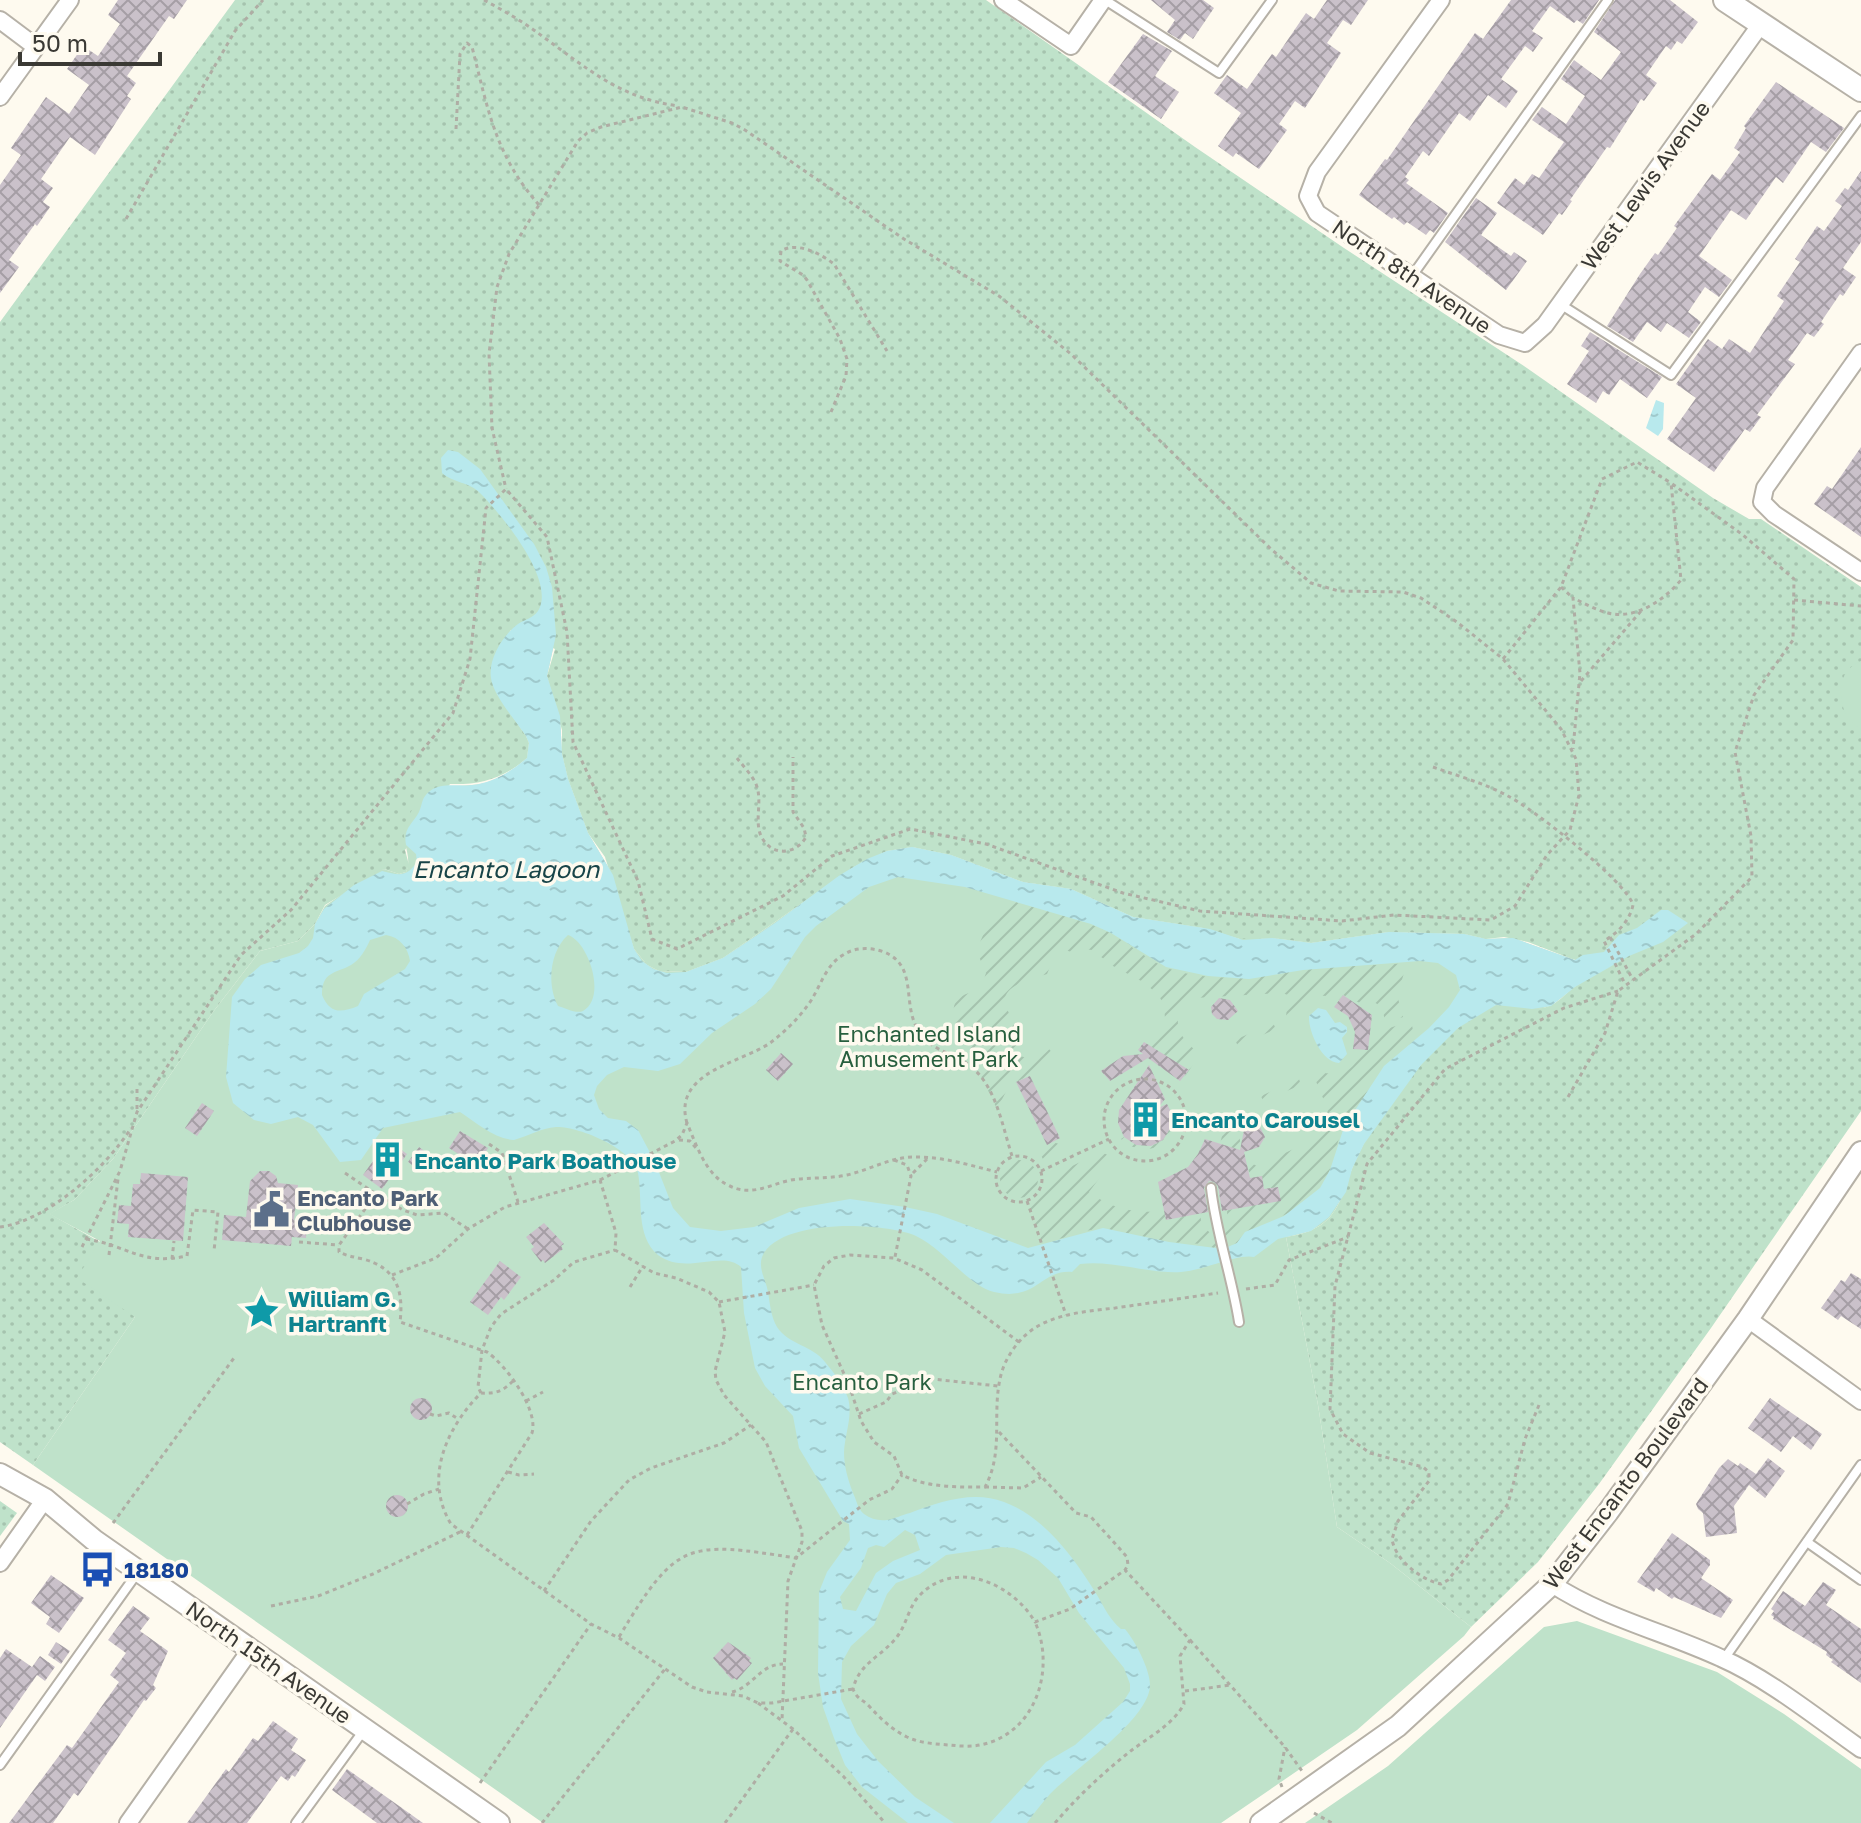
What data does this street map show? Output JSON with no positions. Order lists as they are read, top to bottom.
{
  "streets": {
    "street": [
      "West Lewis Avenue",
      "North 8th Avenue",
      "West Encanto Boulevard",
      "North 15th Avenue"
    ]
  },
  "crossings": [
    ["West Lewis Avenue", "North 8th Avenue"]
  ],
  "water": ["Encanto Lagoon"],
  "parks": ["Enchanted Island Amusement Park", "Encanto Park"],
  "places": {
    "building": ["Encanto Carousel", "Encanto Park Boathouse"],
    "public building": ["Encanto Park Clubhouse"],
    "place": ["William G. Hartranft"],
    "bus stop": ["18180"]
  },
  "scale_bar": "50 m"
}
